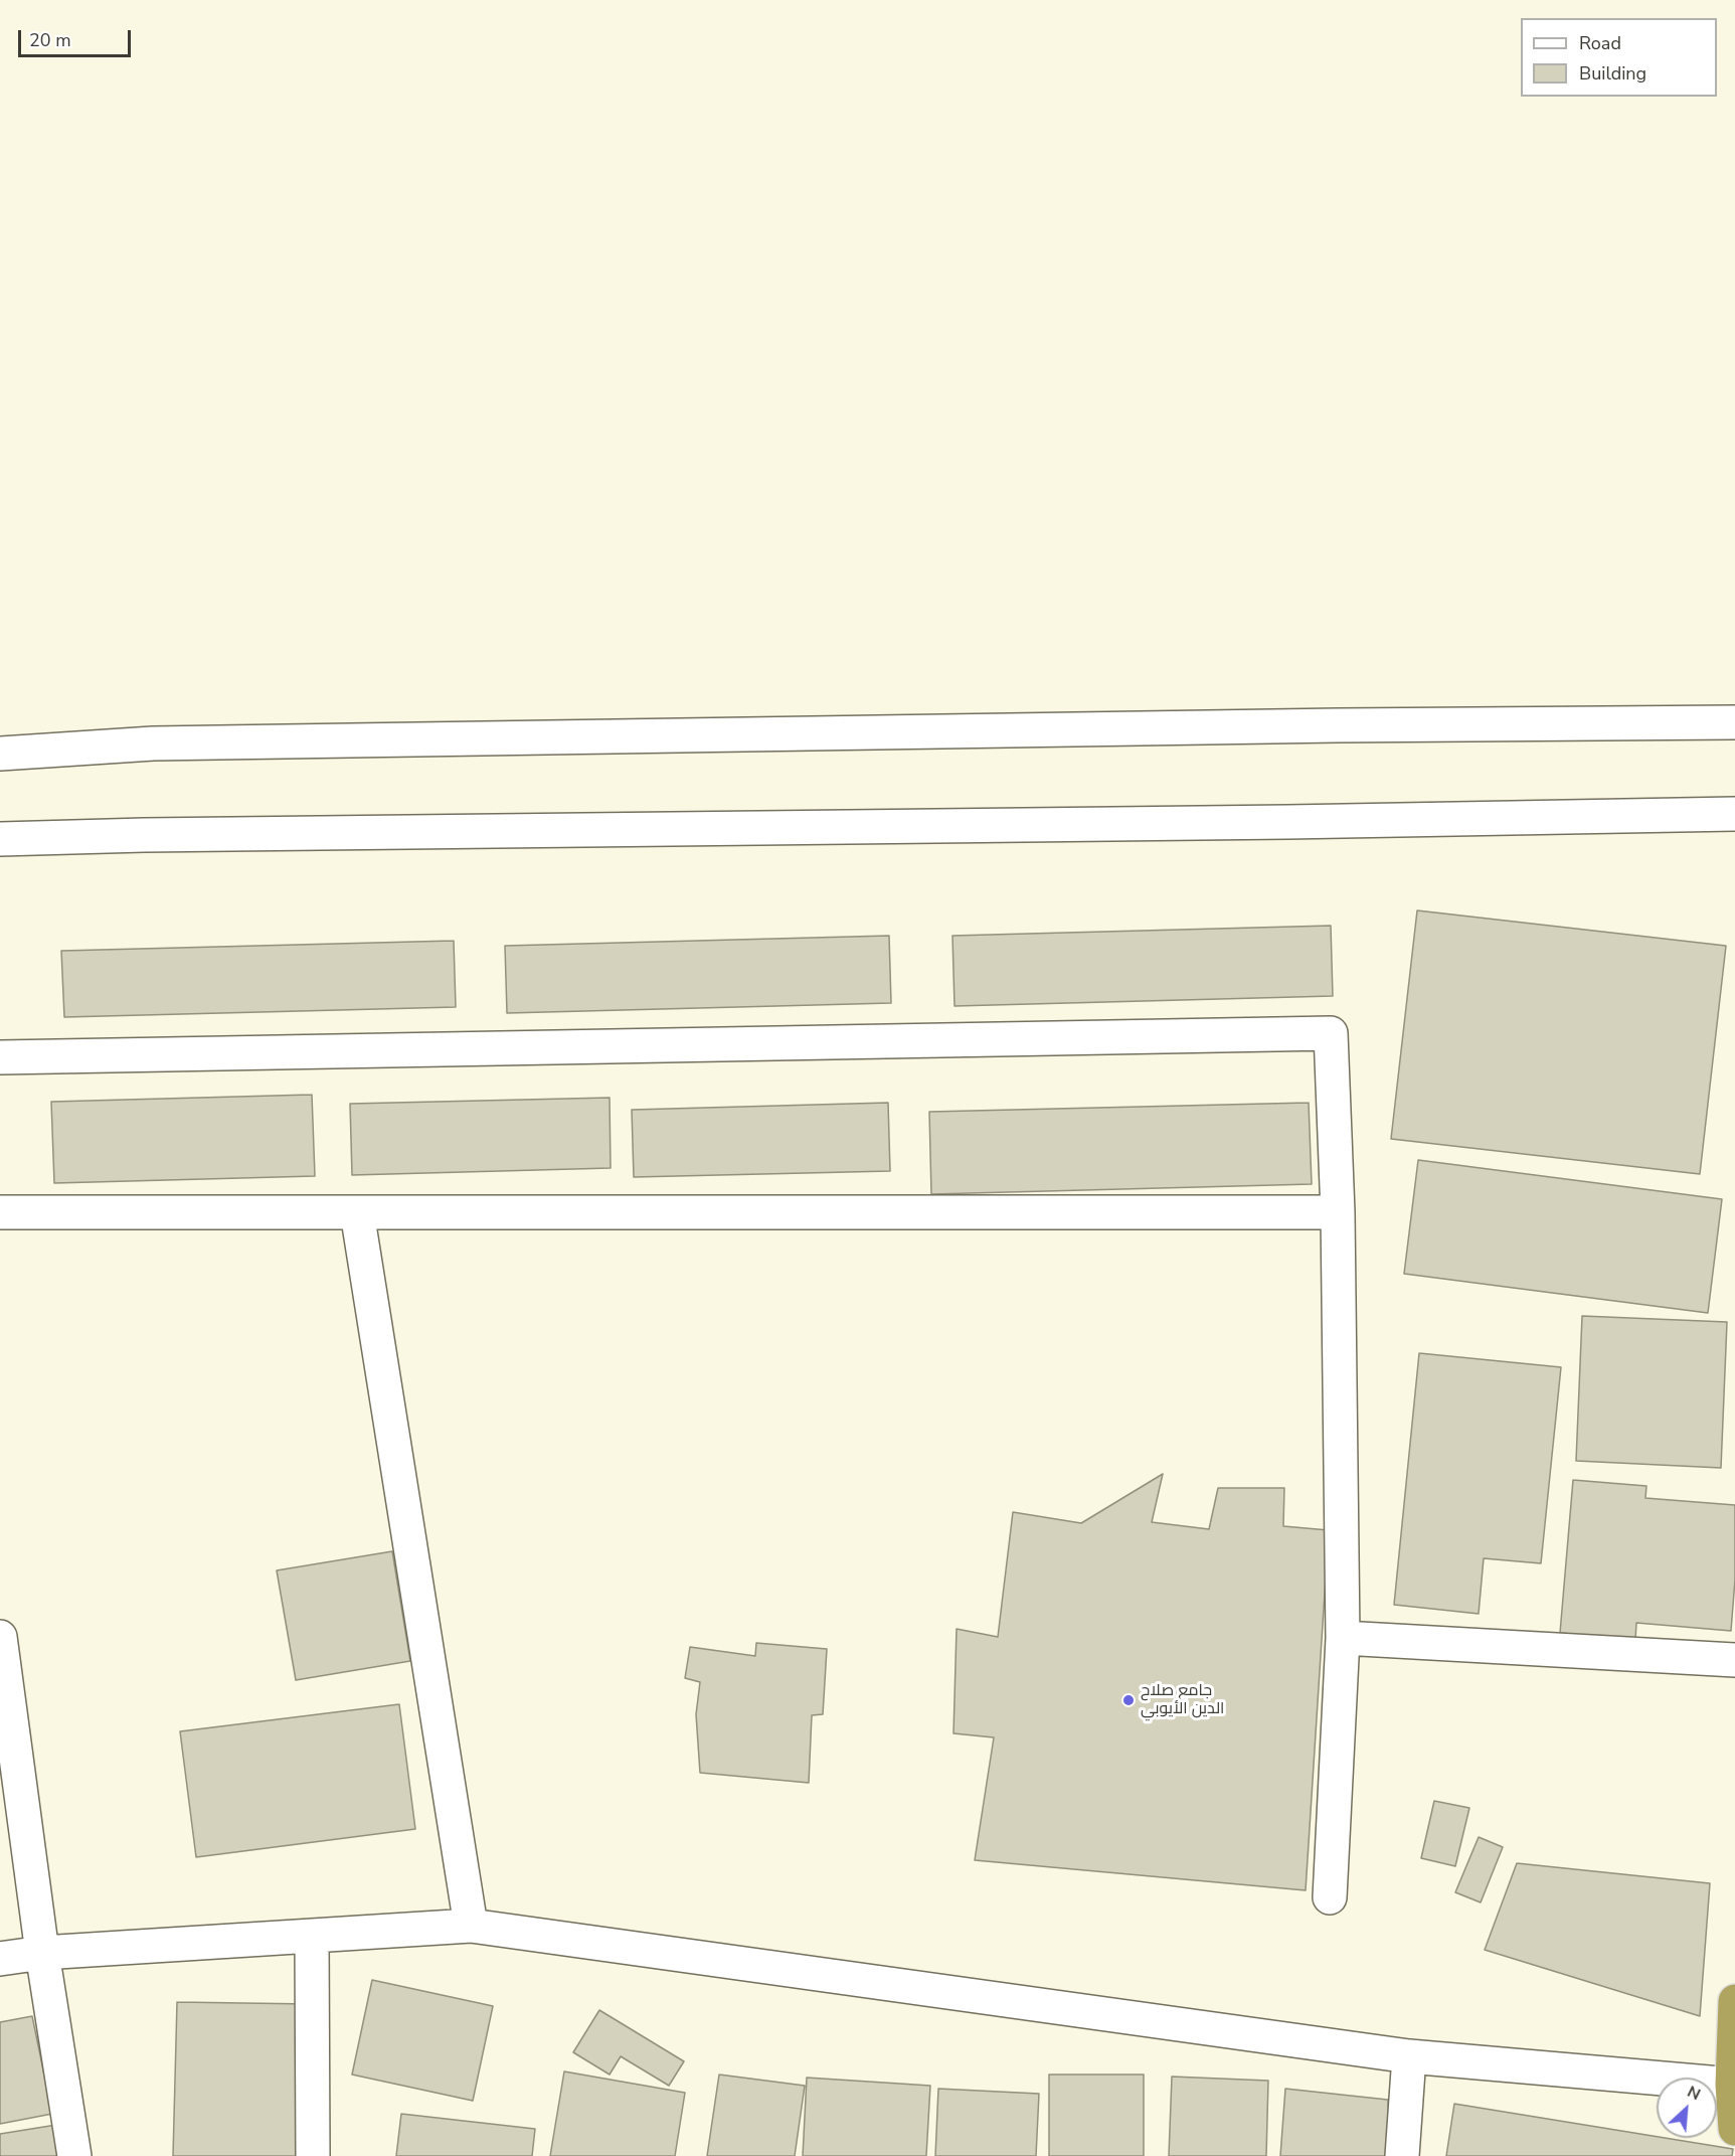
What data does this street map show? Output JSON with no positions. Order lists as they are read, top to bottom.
{
  "places": ["جامع صلاح الدين الأيوبي"],
  "legend": ["Road", "Building"],
  "scale_bar": "20 m",
  "north": "top right"
}
